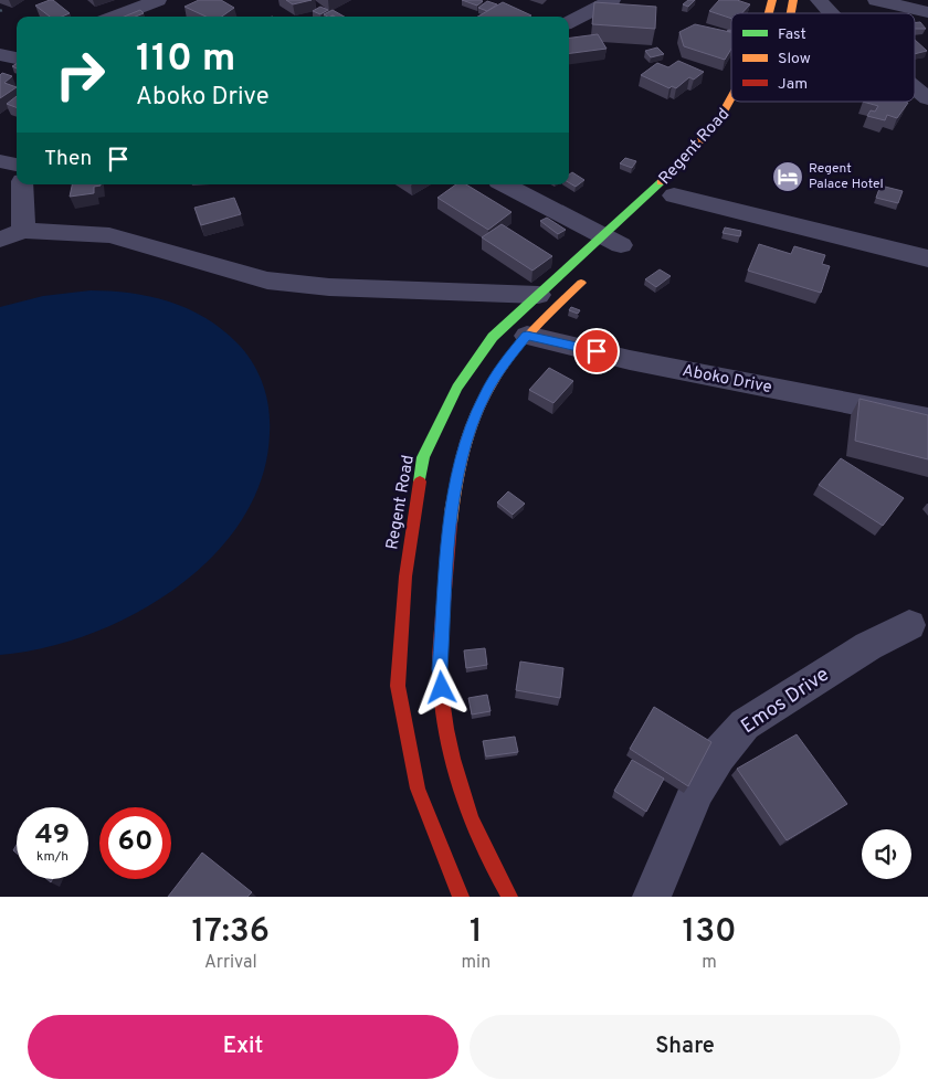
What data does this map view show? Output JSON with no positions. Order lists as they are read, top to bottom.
{
  "streets": {
    "main road": ["Regent Road"],
    "street": ["Aboko Drive", "Emos Drive"]
  },
  "places": {
    "hotel": ["Regent Palace Hotel"]
  },
  "legend": ["Fast", "Slow", "Jam"],
  "page": {
    "turn": ["110 m", "Aboko Drive"],
    "then": "Then",
    "speed": "49 km/h",
    "limit": "60",
    "eta": [
      "17:36",
      "Arrival",
      "1",
      "min",
      "130",
      "m"
    ],
    "buttons": ["Exit", "Share"]
  }
}
